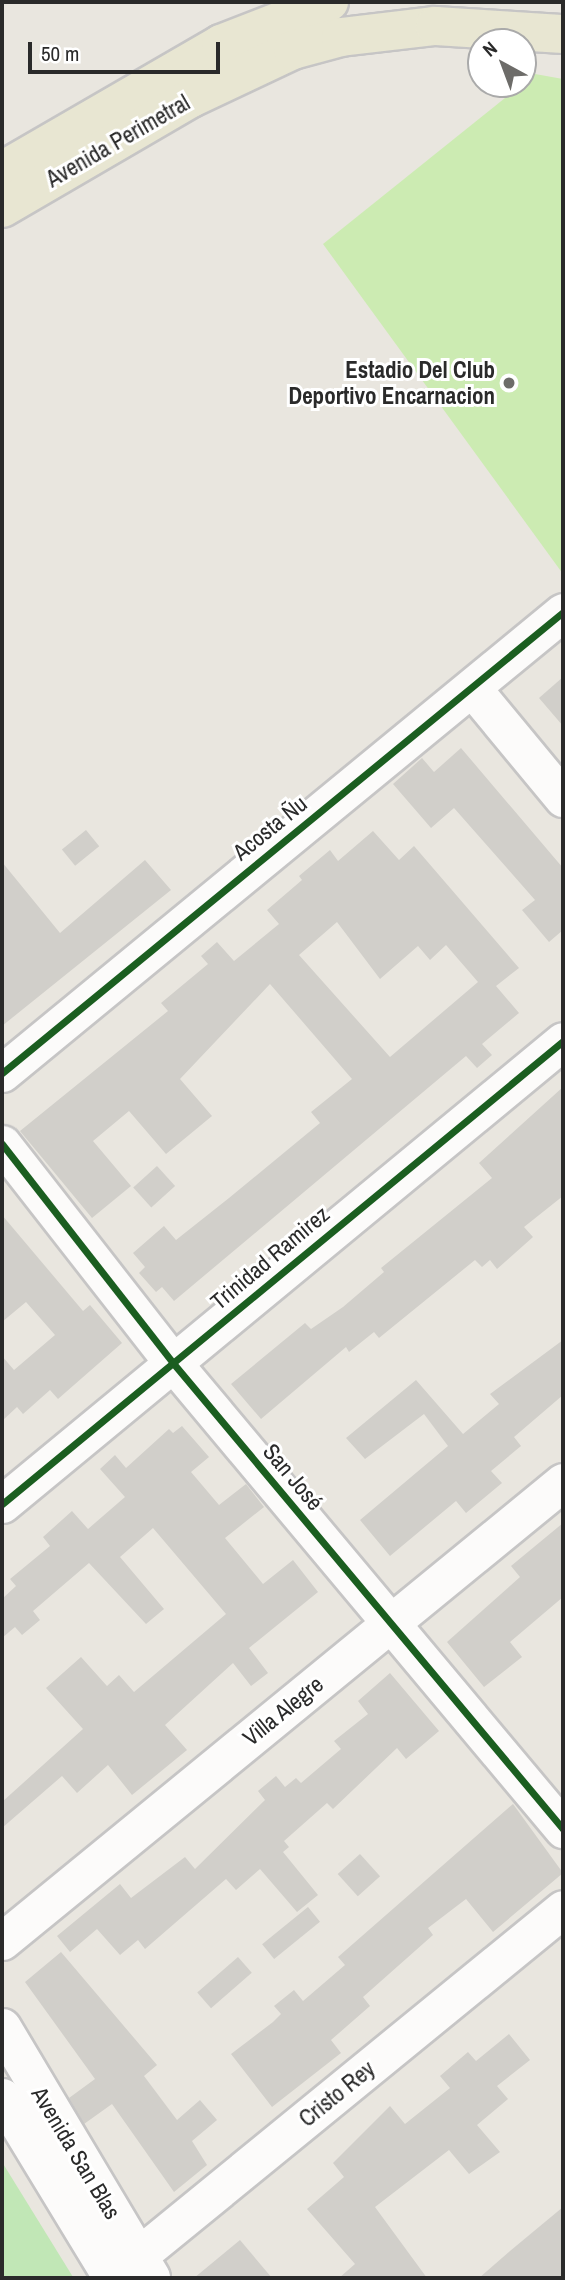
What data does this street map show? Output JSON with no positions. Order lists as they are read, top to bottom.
{
  "streets": {
    "main road": ["Avenida Perimetral"],
    "street": [
      "Acosta Ñu",
      "Trinidad Ramirez",
      "San José",
      "Villa Alegre",
      "Cristo Rey",
      "Avenida San Blas"
    ]
  },
  "crossings": [
    ["Trinidad Ramirez", "San José"],
    ["San José", "Villa Alegre"],
    ["Cristo Rey", "Avenida San Blas"]
  ],
  "places": ["Estadio Del Club Deportivo Encarnacion"],
  "scale_bar": "50 m",
  "north": "top left"
}
